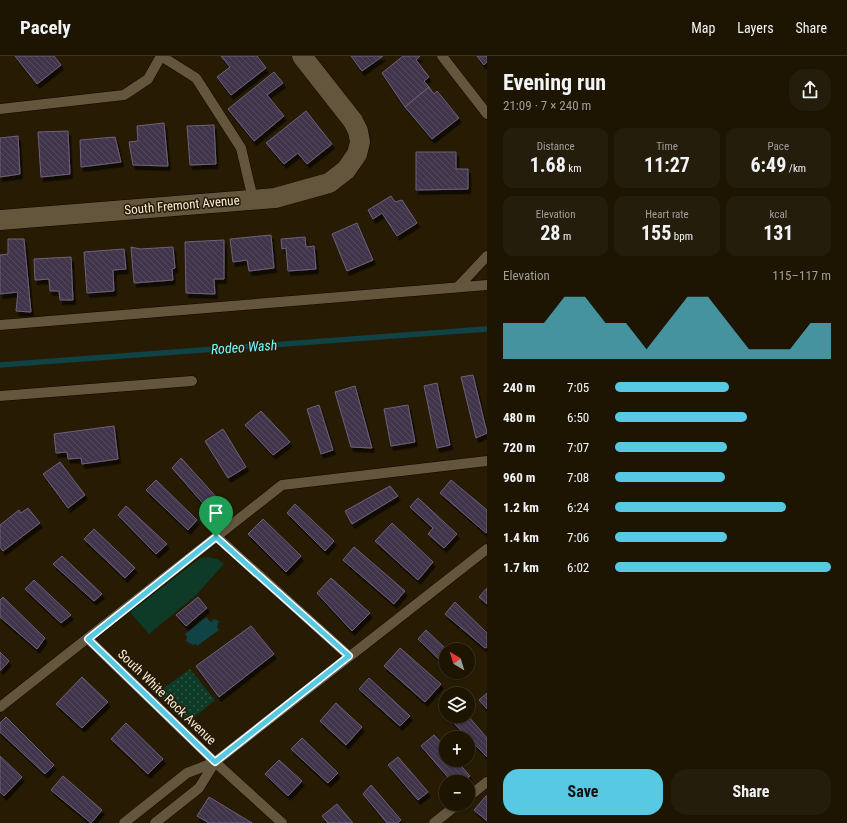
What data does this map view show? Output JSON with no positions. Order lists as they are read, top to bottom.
{
  "streets": {
    "street": ["South Fremont Avenue"],
    "lane": ["South White Rock Avenue"]
  },
  "water": ["Rodeo Wash"],
  "north": "top left",
  "page": {
    "header": "Pacely",
    "nav": ["Map", "Layers", "Share"],
    "heading": ["Evening run", "21:09 · 7 × 240 m"],
    "stats": [
      ["Distance", "1.68 km"],
      ["Time", "11:27"],
      ["Pace", "6:49 /km"],
      ["Elevation", "28 m"],
      ["Heart rate", "155 bpm"],
      ["kcal", "131"]
    ],
    "chart": ["Elevation", "115–117 m"],
    "list": [
      {
        "name": "240 m",
        "note": "7:05"
      },
      {
        "name": "480 m",
        "note": "6:50"
      },
      {
        "name": "720 m",
        "note": "7:07"
      },
      {
        "name": "960 m",
        "note": "7:08"
      },
      {
        "name": "1.2 km",
        "note": "6:24"
      },
      {
        "name": "1.4 km",
        "note": "7:06"
      },
      {
        "name": "1.7 km",
        "note": "6:02"
      }
    ],
    "map_buttons": ["+", "−"],
    "buttons": ["Save", "Share"]
  }
}
